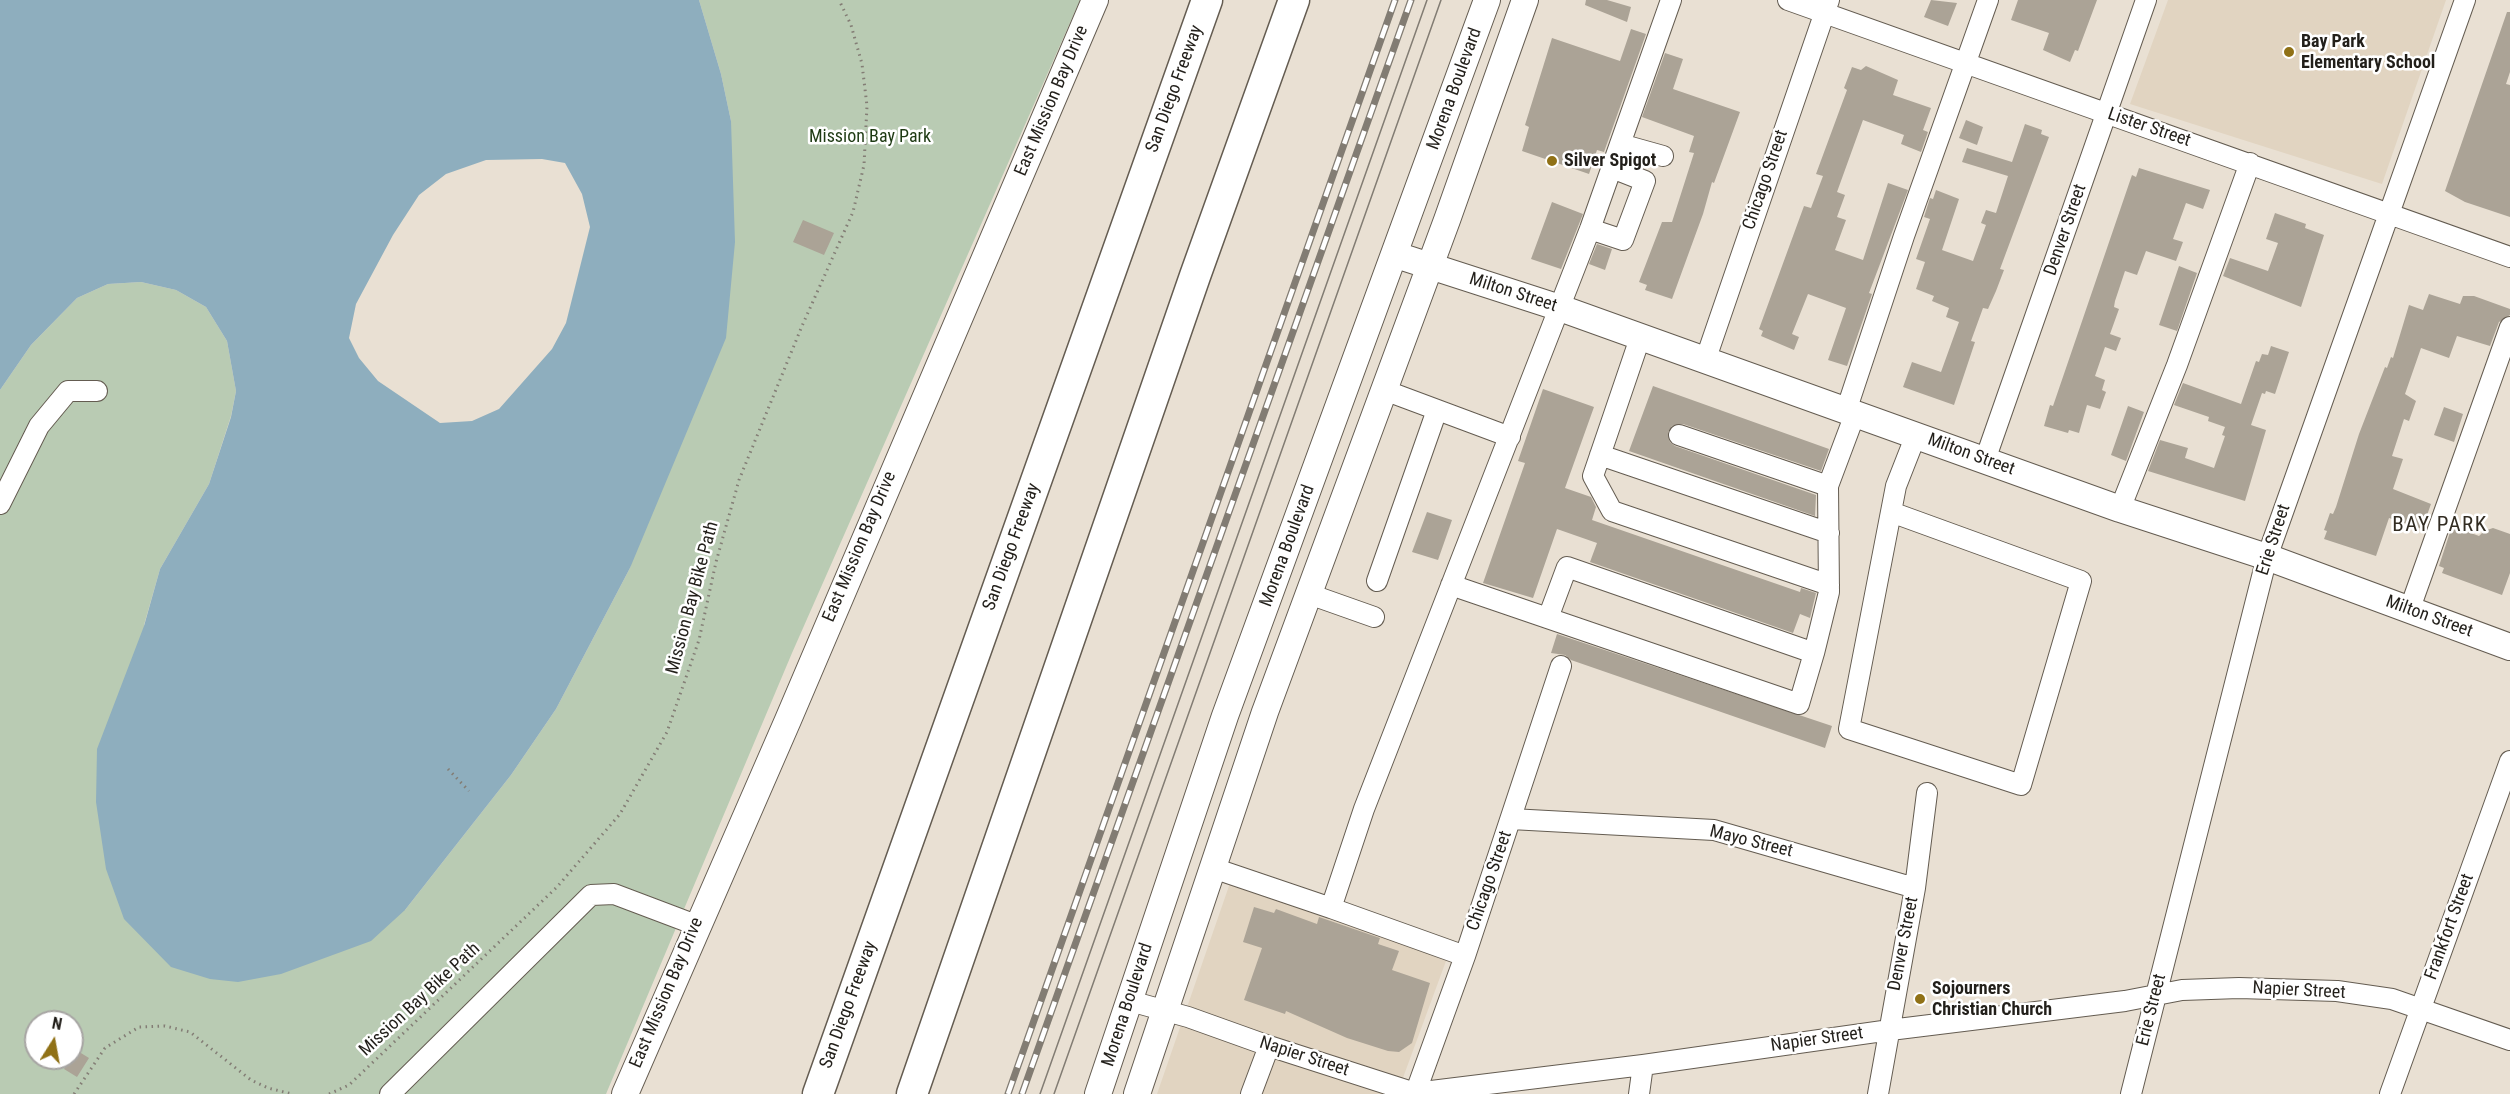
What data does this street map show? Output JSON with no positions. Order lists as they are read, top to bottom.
{
  "streets": {
    "highway": ["San Diego Freeway"],
    "main road": ["Morena Boulevard", "East Mission Bay Drive", "Milton Street"],
    "street": [
      "Lister Street",
      "Chicago Street",
      "Denver Street",
      "Erie Street",
      "Mayo Street",
      "Frankfort Street",
      "Napier Street"
    ],
    "path": ["Mission Bay Bike Path"]
  },
  "crossings": [
    ["Morena Boulevard", "Milton Street"],
    ["Morena Boulevard", "Napier Street"],
    ["Lister Street", "Chicago Street"],
    ["Lister Street", "Denver Street"],
    ["Lister Street", "Erie Street"],
    ["Chicago Street", "Milton Street"],
    ["Chicago Street", "Mayo Street"],
    ["Chicago Street", "Napier Street"],
    ["Denver Street", "Milton Street"],
    ["Denver Street", "Mayo Street"],
    ["Denver Street", "Napier Street"],
    ["Milton Street", "Erie Street"],
    ["Erie Street", "Napier Street"],
    ["Frankfort Street", "Napier Street"]
  ],
  "districts": ["BAY PARK"],
  "parks": ["Mission Bay Park"],
  "places": ["Bay Park Elementary School", "Silver Spigot", "Sojourners Christian Church"],
  "north": "top"
}
